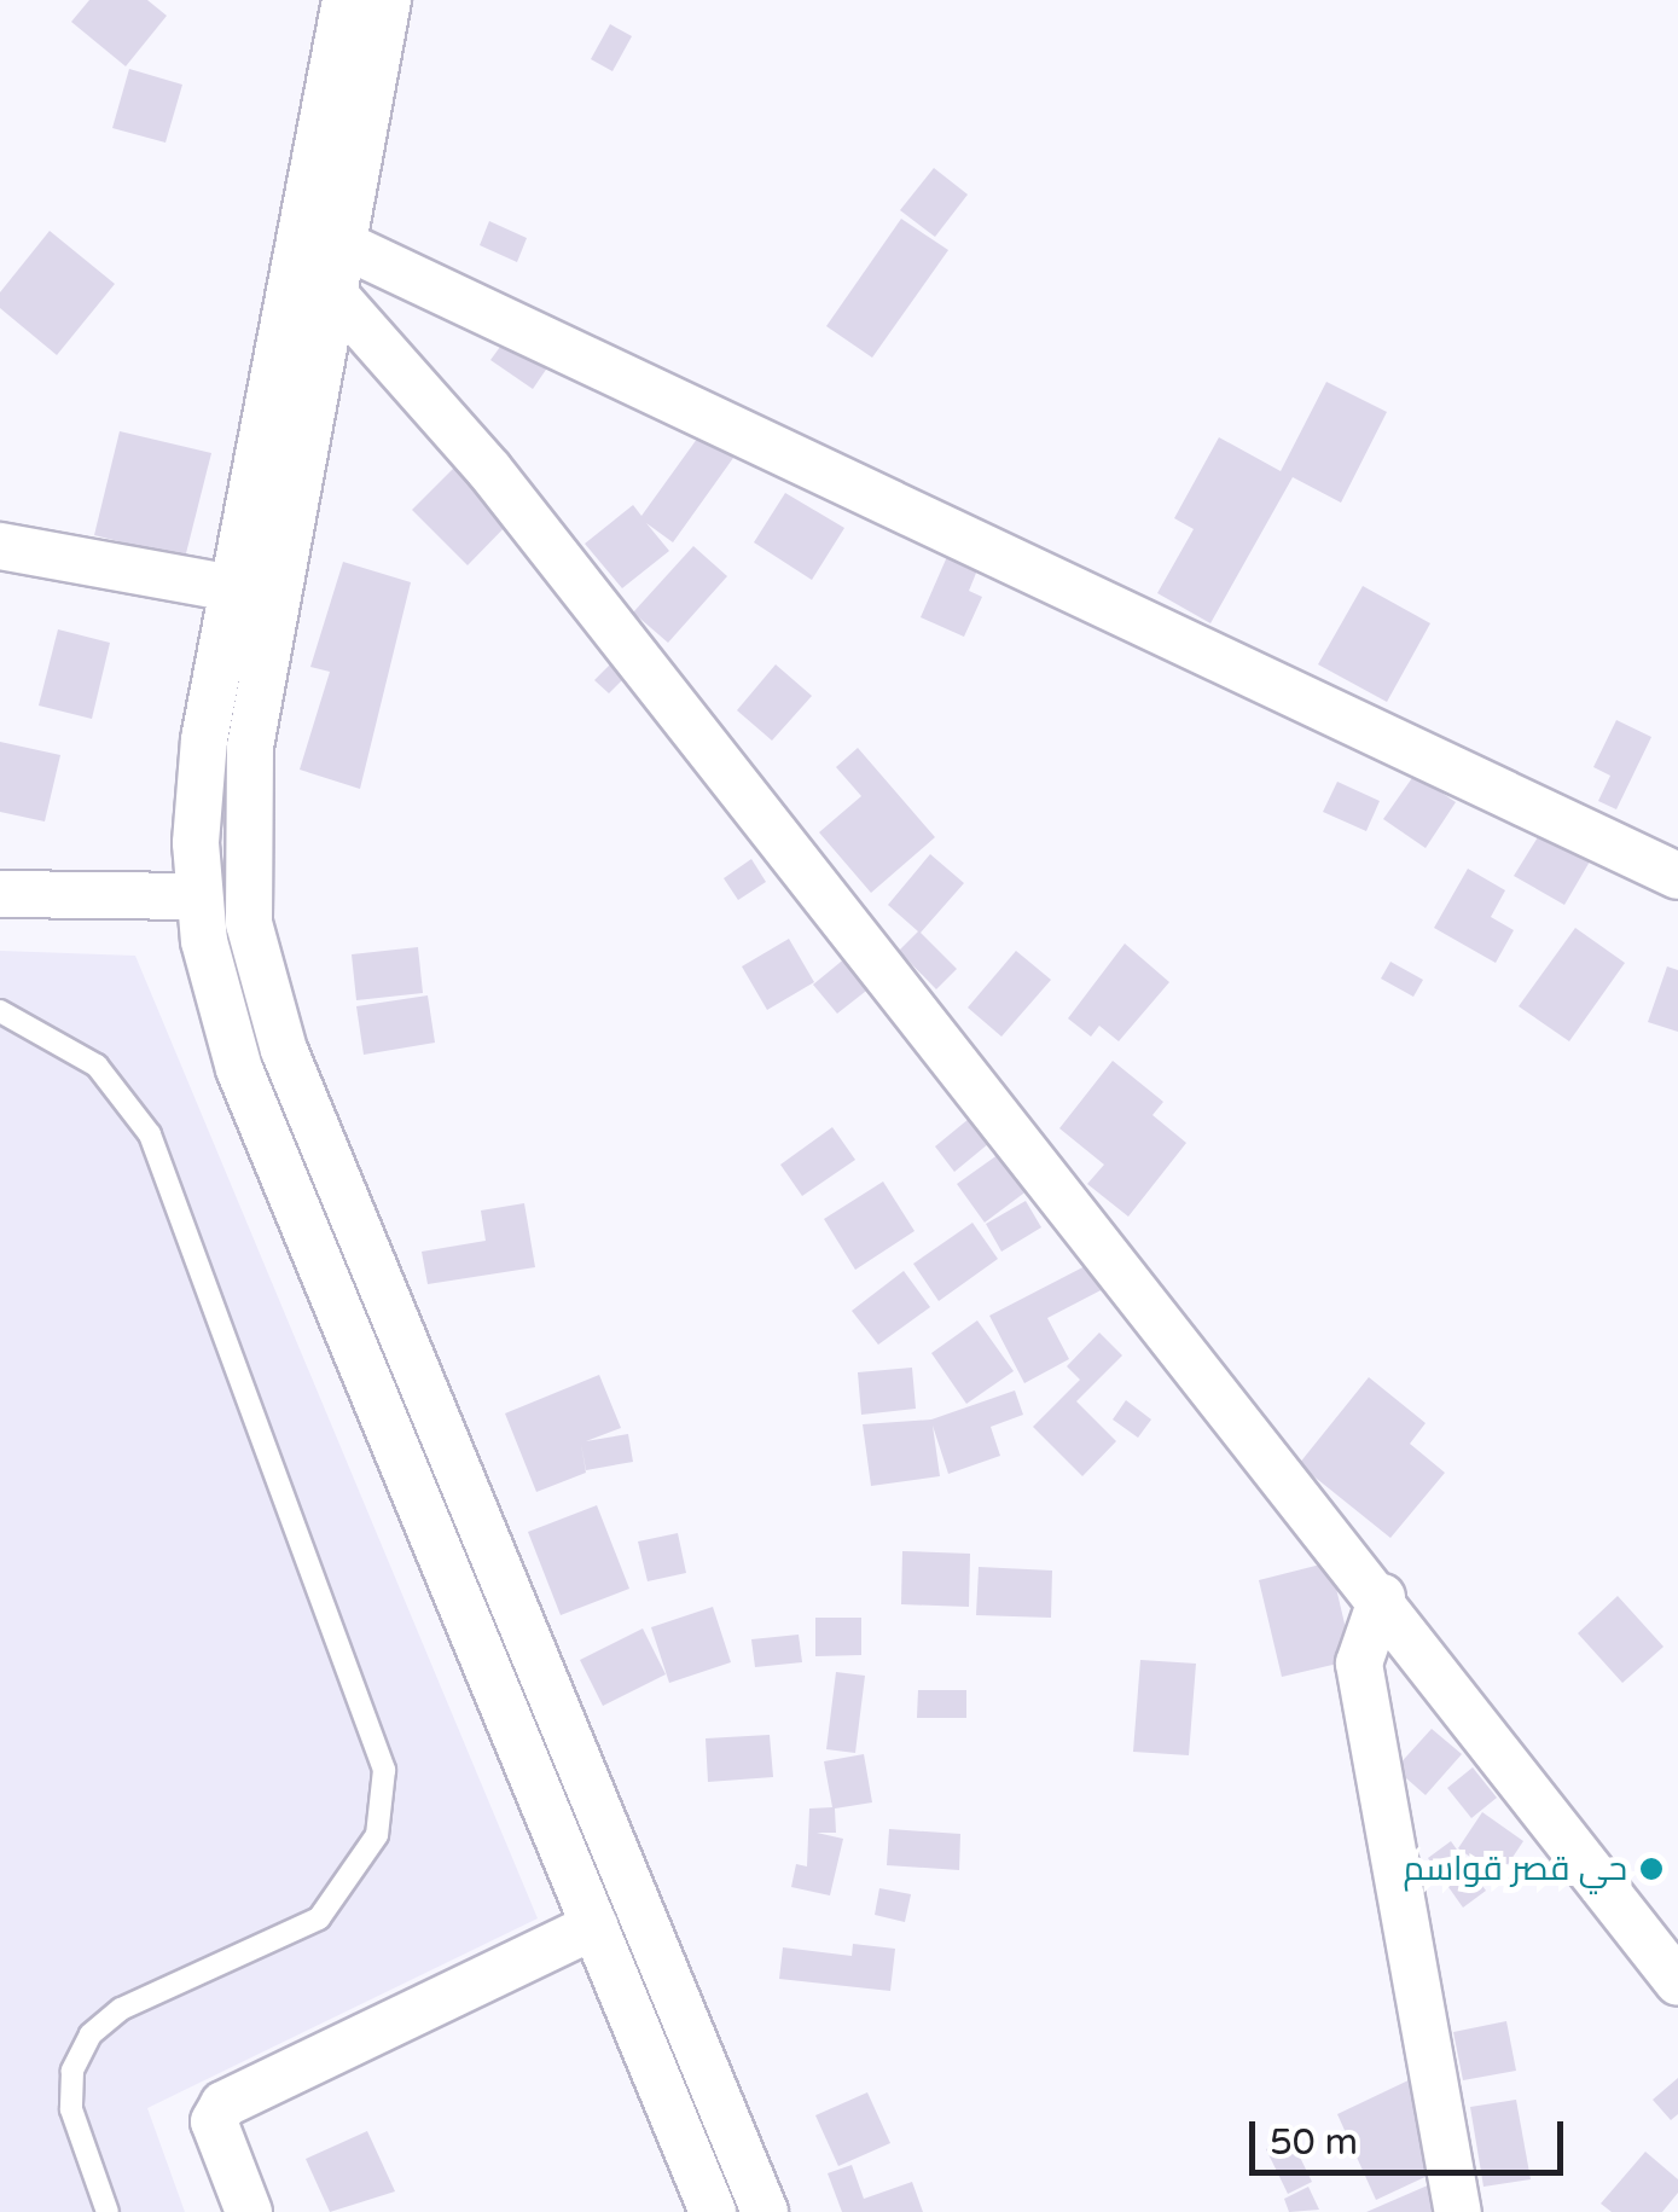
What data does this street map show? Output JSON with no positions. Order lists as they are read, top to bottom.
{
  "places": ["حي قصر قواسم"],
  "scale_bar": "50 m"
}
